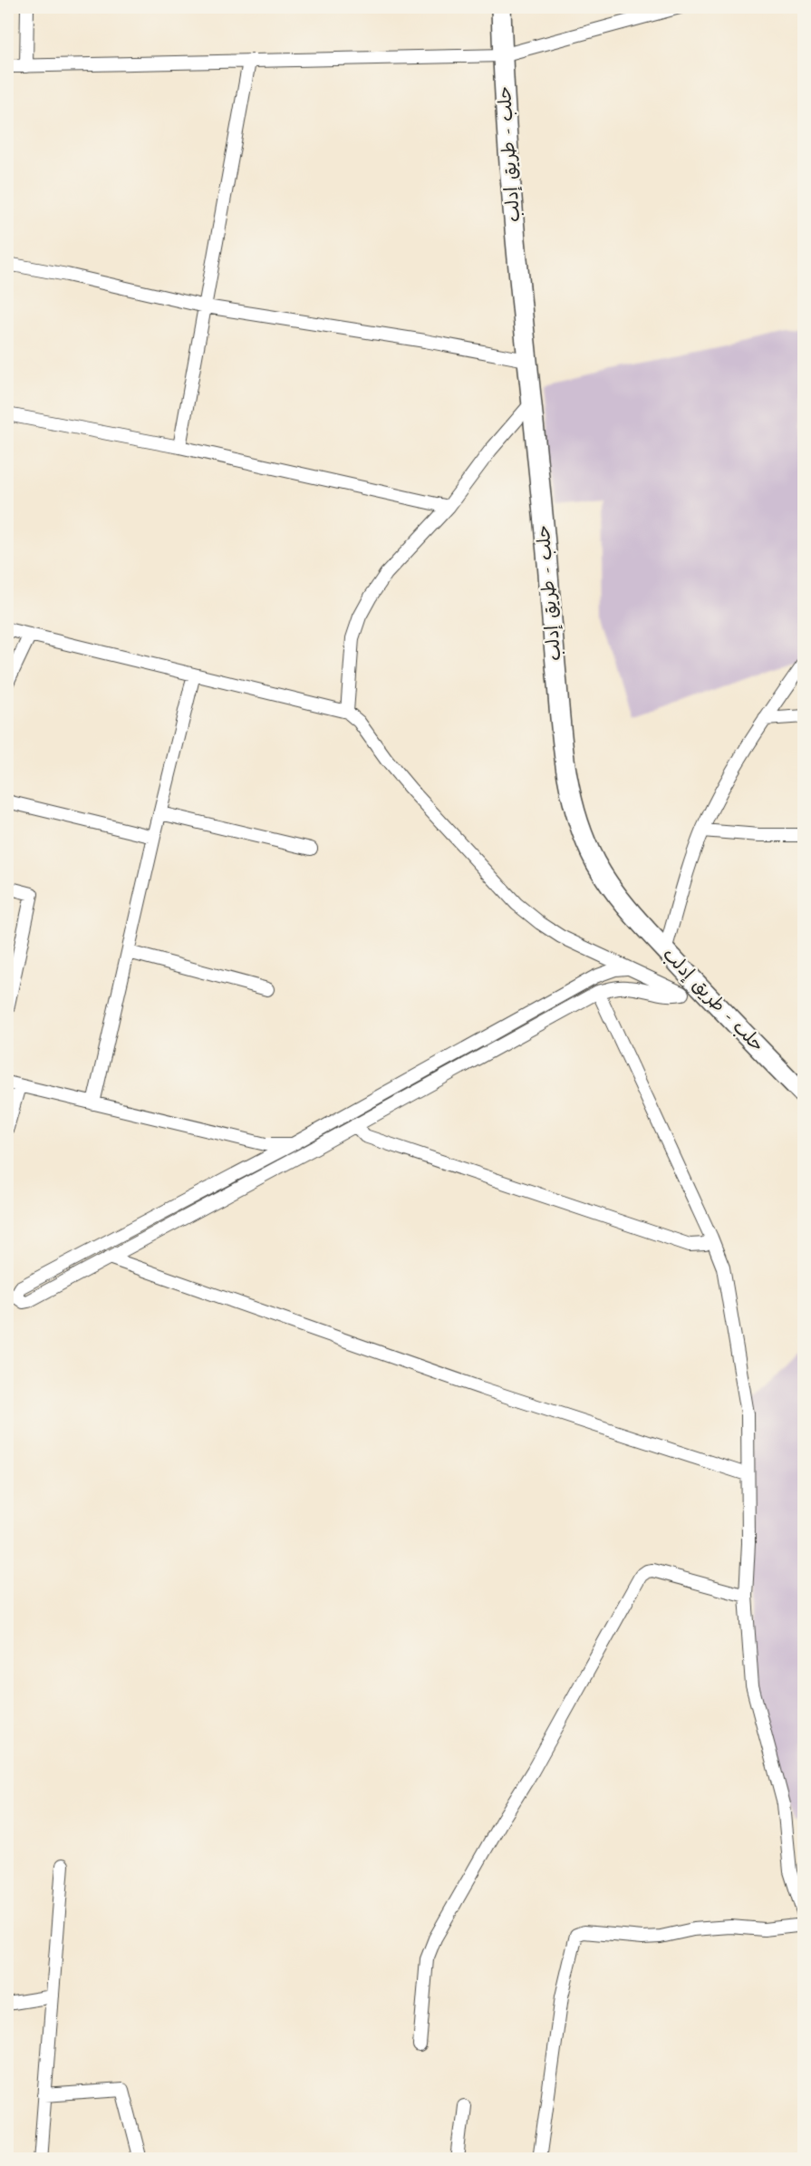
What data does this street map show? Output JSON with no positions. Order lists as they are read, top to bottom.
{
  "streets": {
    "highway": ["حلب - طريق إدلب"]
  }
}
